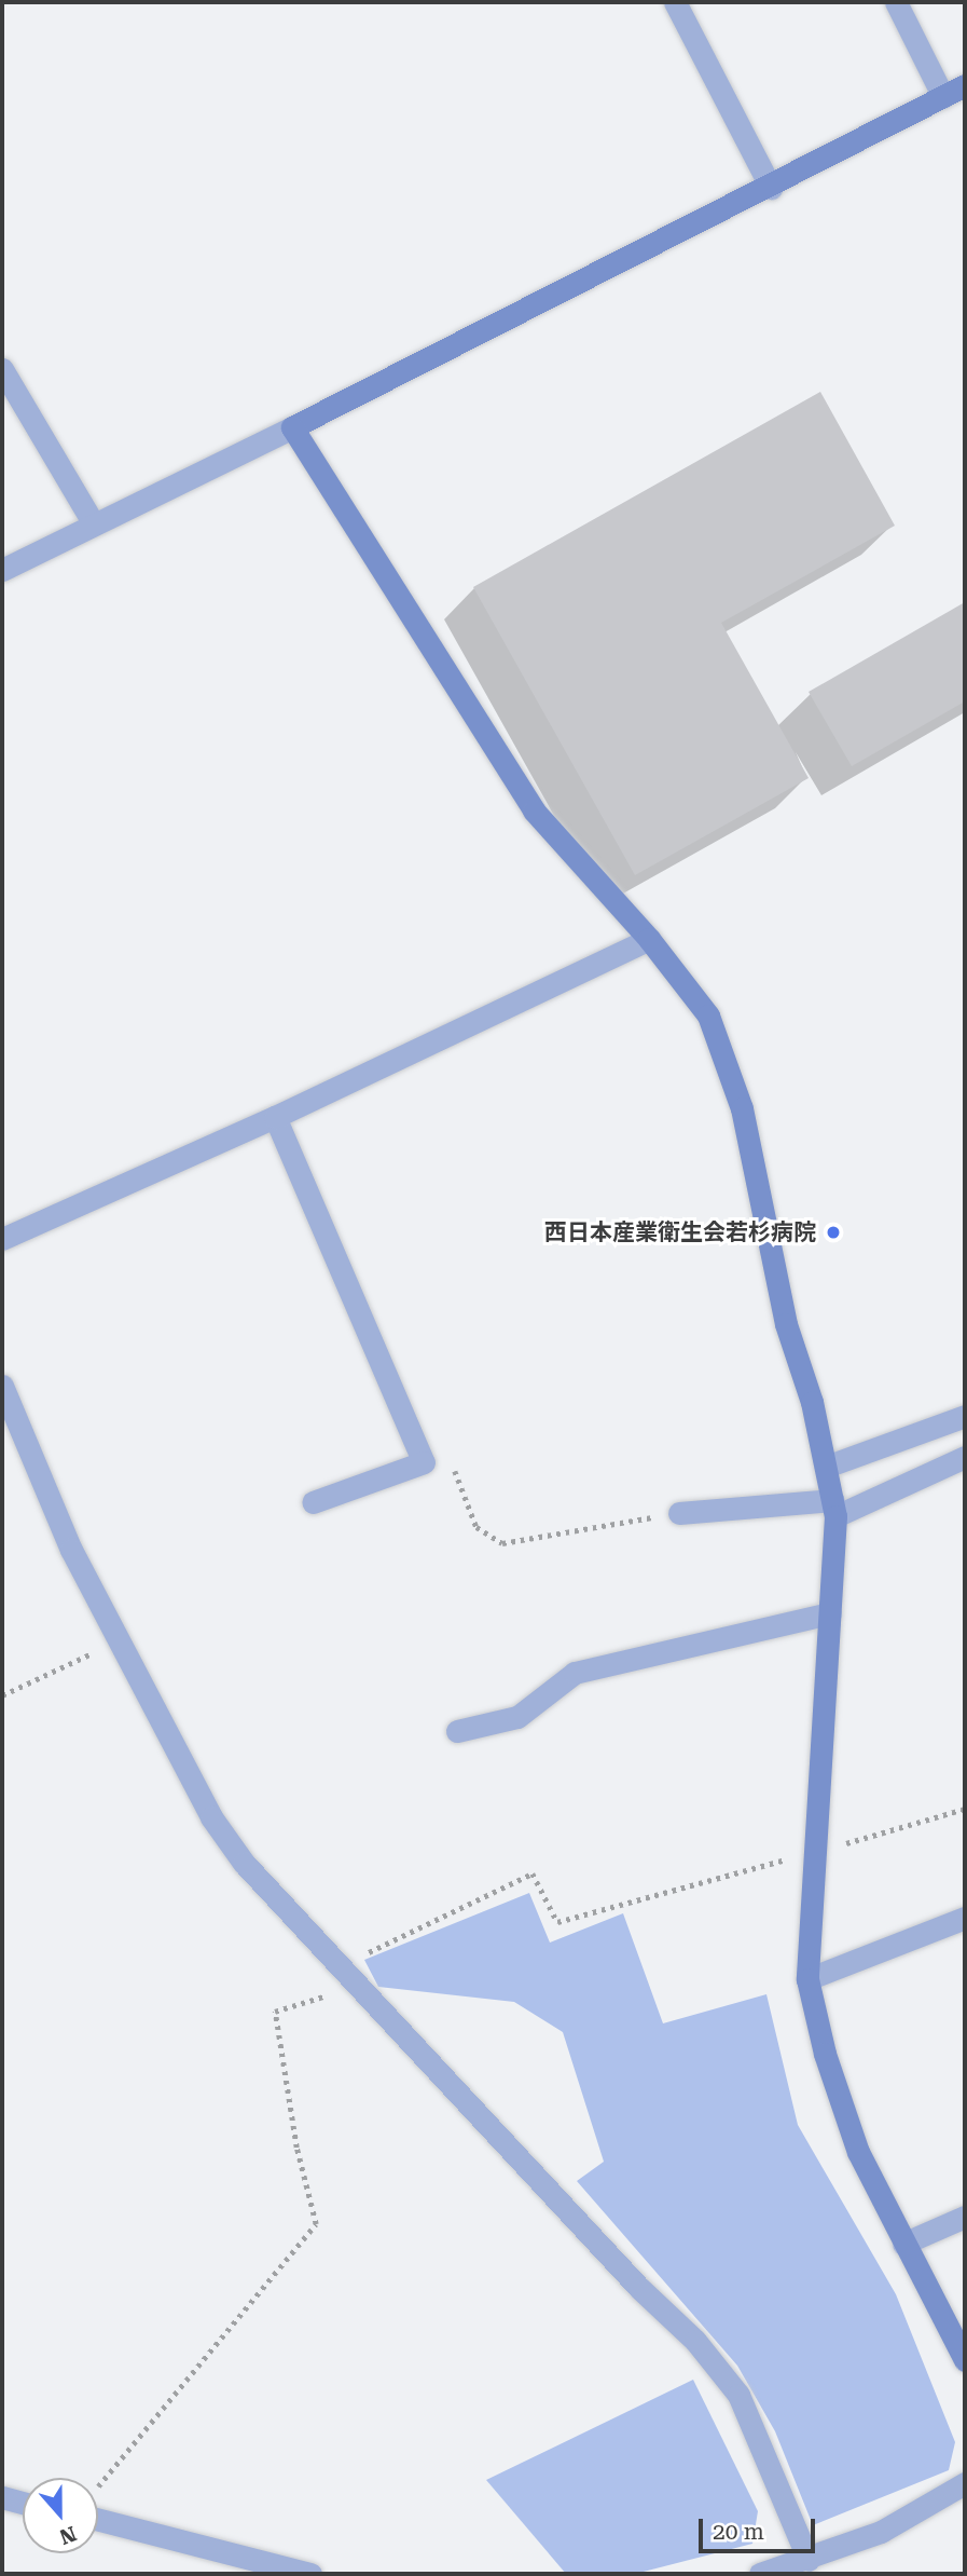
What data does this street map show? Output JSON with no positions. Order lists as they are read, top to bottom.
{
  "places": ["西日本産業衛生会若杉病院"],
  "scale_bar": "20 m",
  "north": "bottom"
}
